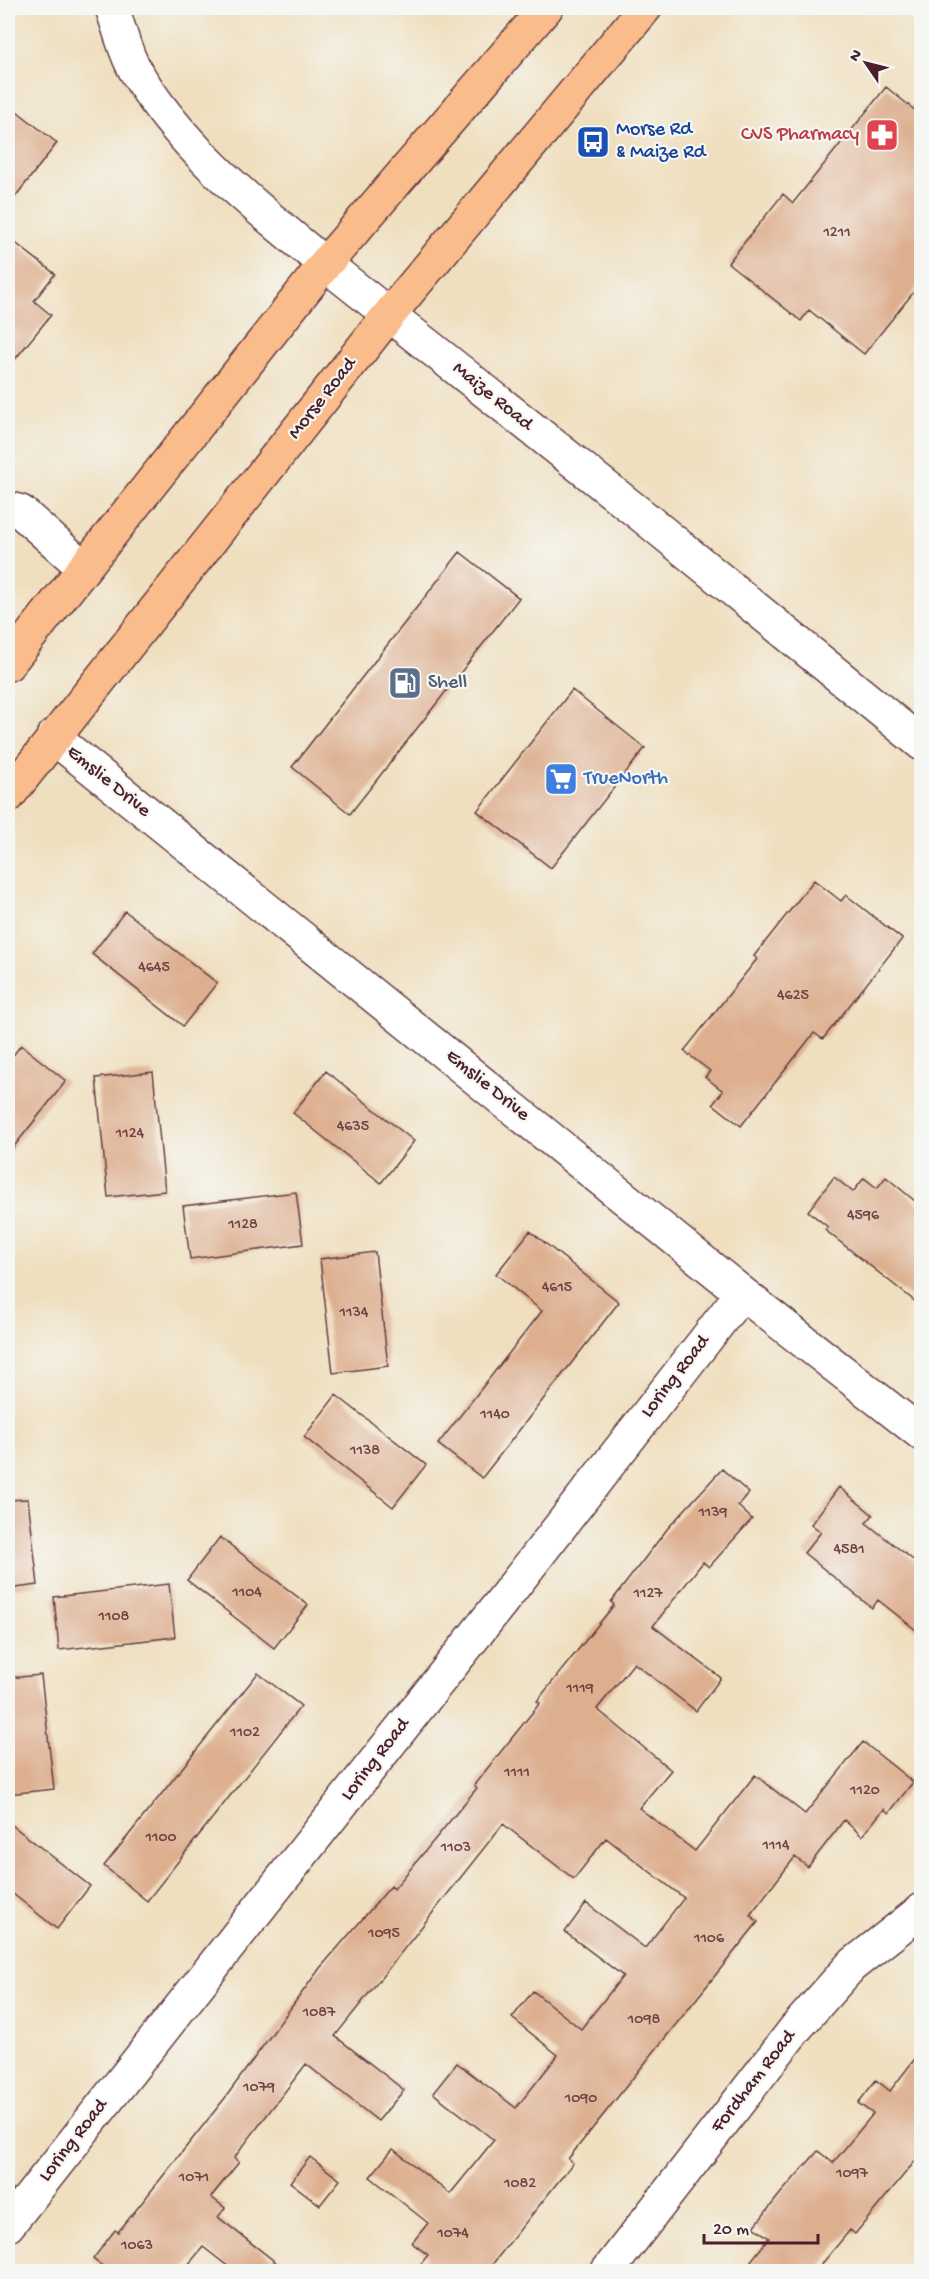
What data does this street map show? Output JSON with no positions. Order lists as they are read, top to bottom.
{
  "streets": {
    "main road": ["Morse Road"],
    "street": [
      "Maize Road",
      "Emslie Drive",
      "Loring Road",
      "Fordham Road"
    ]
  },
  "crossings": [
    ["Maize Road", "Morse Road"],
    ["Morse Road", "Emslie Drive"],
    ["Emslie Drive", "Loring Road"]
  ],
  "places": {
    "pharmacy": ["CVS Pharmacy"],
    "bus stop": ["Morse Rd & Maize Rd"],
    "fuel station": ["Shell"],
    "supermarket": ["TrueNorth"]
  },
  "house_numbers": [
    "1211",
    "4645",
    "4625",
    "4635",
    "1124",
    "4596",
    "1128",
    "4615",
    "1134",
    "1140",
    "1138",
    "1139",
    "4581",
    "1104",
    "1127",
    "1108",
    "1119",
    "1102",
    "1111",
    "1120",
    "1100",
    "1114",
    "1103",
    "1095",
    "1106",
    "1087",
    "1098",
    "1079",
    "1090",
    "1097",
    "1071",
    "1082",
    "1074",
    "1063"
  ],
  "scale_bar": "20 m",
  "north": "top left"
}
